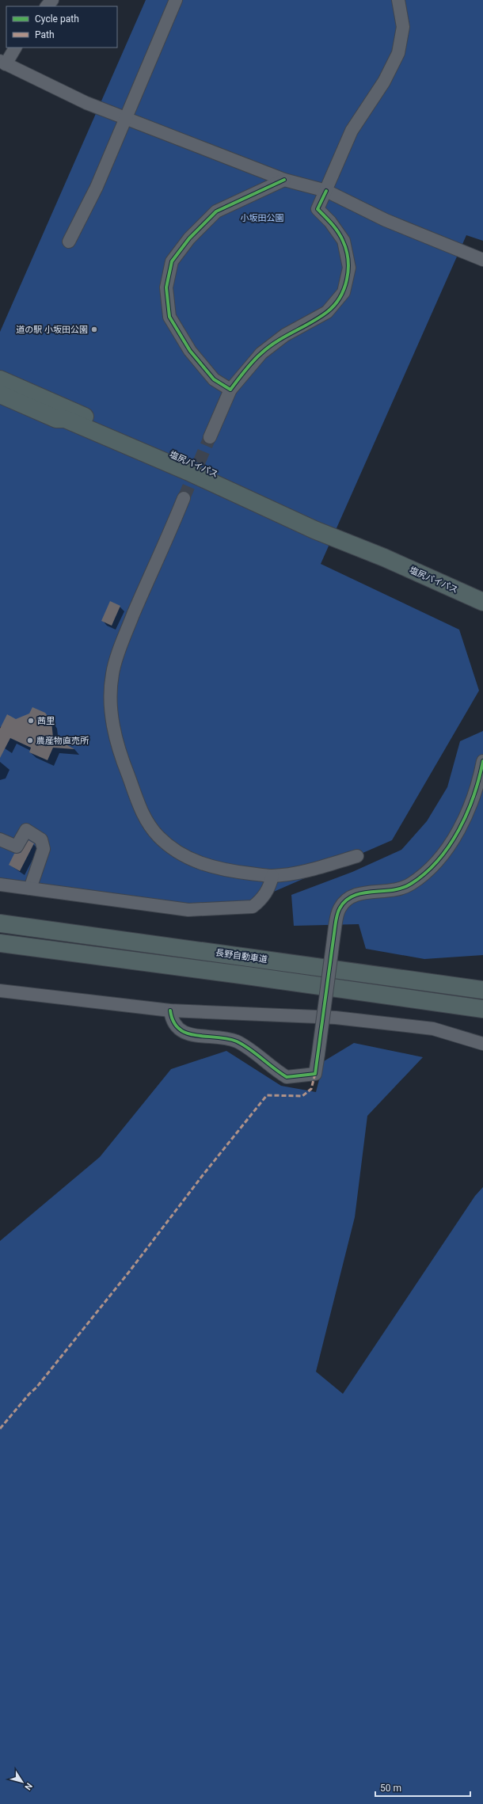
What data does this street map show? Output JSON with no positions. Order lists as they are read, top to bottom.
{
  "streets": {
    "highway": ["塩尻バイパス", "長野自動車道"]
  },
  "parks": ["小坂田公園"],
  "places": ["道の駅 小坂田公園", "茜里", "農産物直売所"],
  "legend": ["Cycle path", "Path"],
  "scale_bar": "50 m",
  "north": "bottom right"
}
